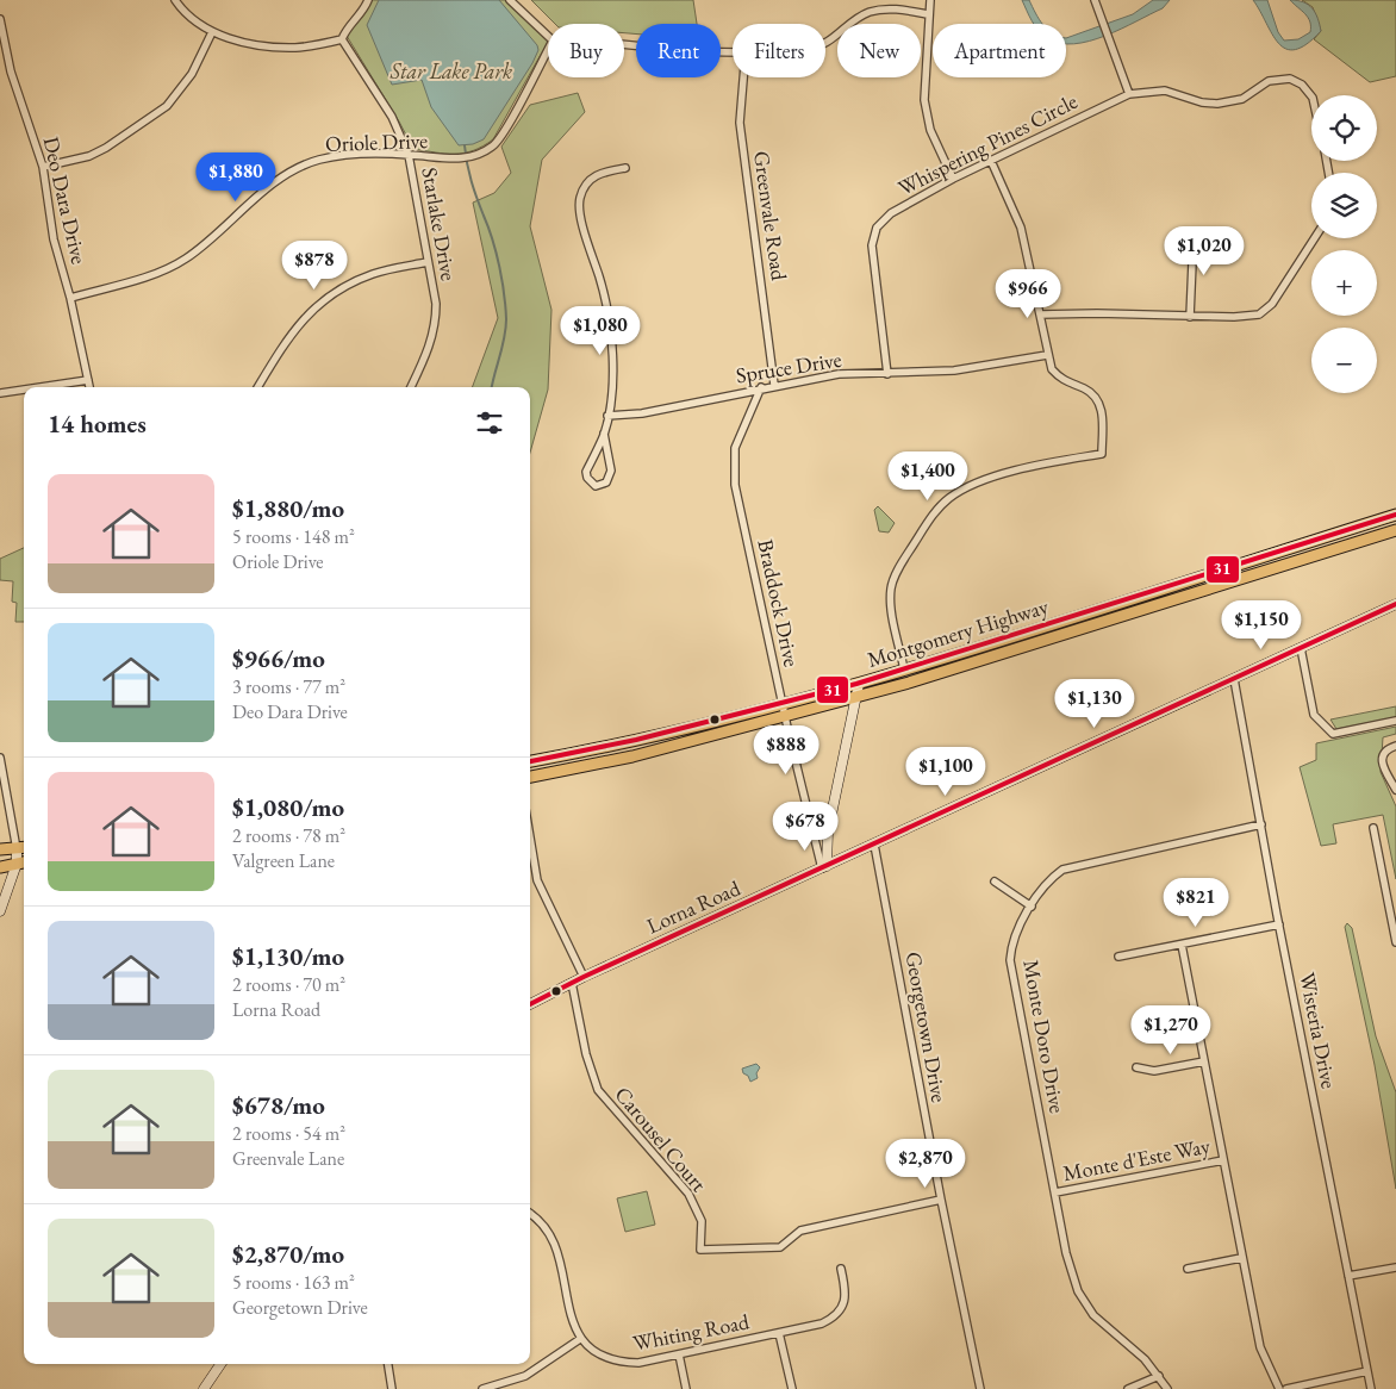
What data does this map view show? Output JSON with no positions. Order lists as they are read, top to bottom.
{
  "streets": {
    "main road": ["Montgomery Highway"],
    "street": [
      "Oriole Drive",
      "Whispering Pines Circle",
      "Deo Dara Drive",
      "Greenvale Road",
      "Starlake Drive",
      "Spruce Drive",
      "Braddock Drive",
      "Lorna Road",
      "Georgetown Drive",
      "Wisteria Drive",
      "Monte Doro Drive",
      "Carousel Court",
      "Monte d'Este Way",
      "Whiting Road"
    ]
  },
  "crossings": [
    ["Oriole Drive", "Deo Dara Drive"],
    ["Oriole Drive", "Starlake Drive"],
    ["Whispering Pines Circle", "Spruce Drive"],
    ["Greenvale Road", "Spruce Drive"],
    ["Spruce Drive", "Braddock Drive"],
    ["Braddock Drive", "Montgomery Highway"],
    ["Braddock Drive", "Lorna Road"],
    ["Lorna Road", "Georgetown Drive"],
    ["Lorna Road", "Wisteria Drive"],
    ["Lorna Road", "Carousel Court"],
    ["Georgetown Drive", "Carousel Court"],
    ["Wisteria Drive", "Monte Doro Drive"],
    ["Monte Doro Drive", "Monte d'Este Way"]
  ],
  "parks": ["Star Lake Park"],
  "lines": ["transit line 31"],
  "page": {
    "chip": [
      "Buy",
      "Rent",
      "Filters",
      "New",
      "Apartment"
    ],
    "map_buttons": ["+", "−"],
    "price": [
      "$1,880",
      "$1,020",
      "$878",
      "$966",
      "$1,080",
      "$1,400",
      "$1,150",
      "$1,130",
      "$888",
      "$1,100",
      "$678",
      "$821",
      "$1,270",
      "$2,870"
    ],
    "heading": "14 homes",
    "list": [
      {
        "name": "$1,880/mo",
        "note": "5 rooms · 148 m² · Oriole Drive"
      },
      {
        "name": "$966/mo",
        "note": "3 rooms · 77 m² · Deo Dara Drive"
      },
      {
        "name": "$1,080/mo",
        "note": "2 rooms · 78 m² · Valgreen Lane"
      },
      {
        "name": "$1,130/mo",
        "note": "2 rooms · 70 m² · Lorna Road"
      },
      {
        "name": "$678/mo",
        "note": "2 rooms · 54 m² · Greenvale Lane"
      },
      {
        "name": "$2,870/mo",
        "note": "5 rooms · 163 m² · Georgetown Drive"
      }
    ]
  }
}
